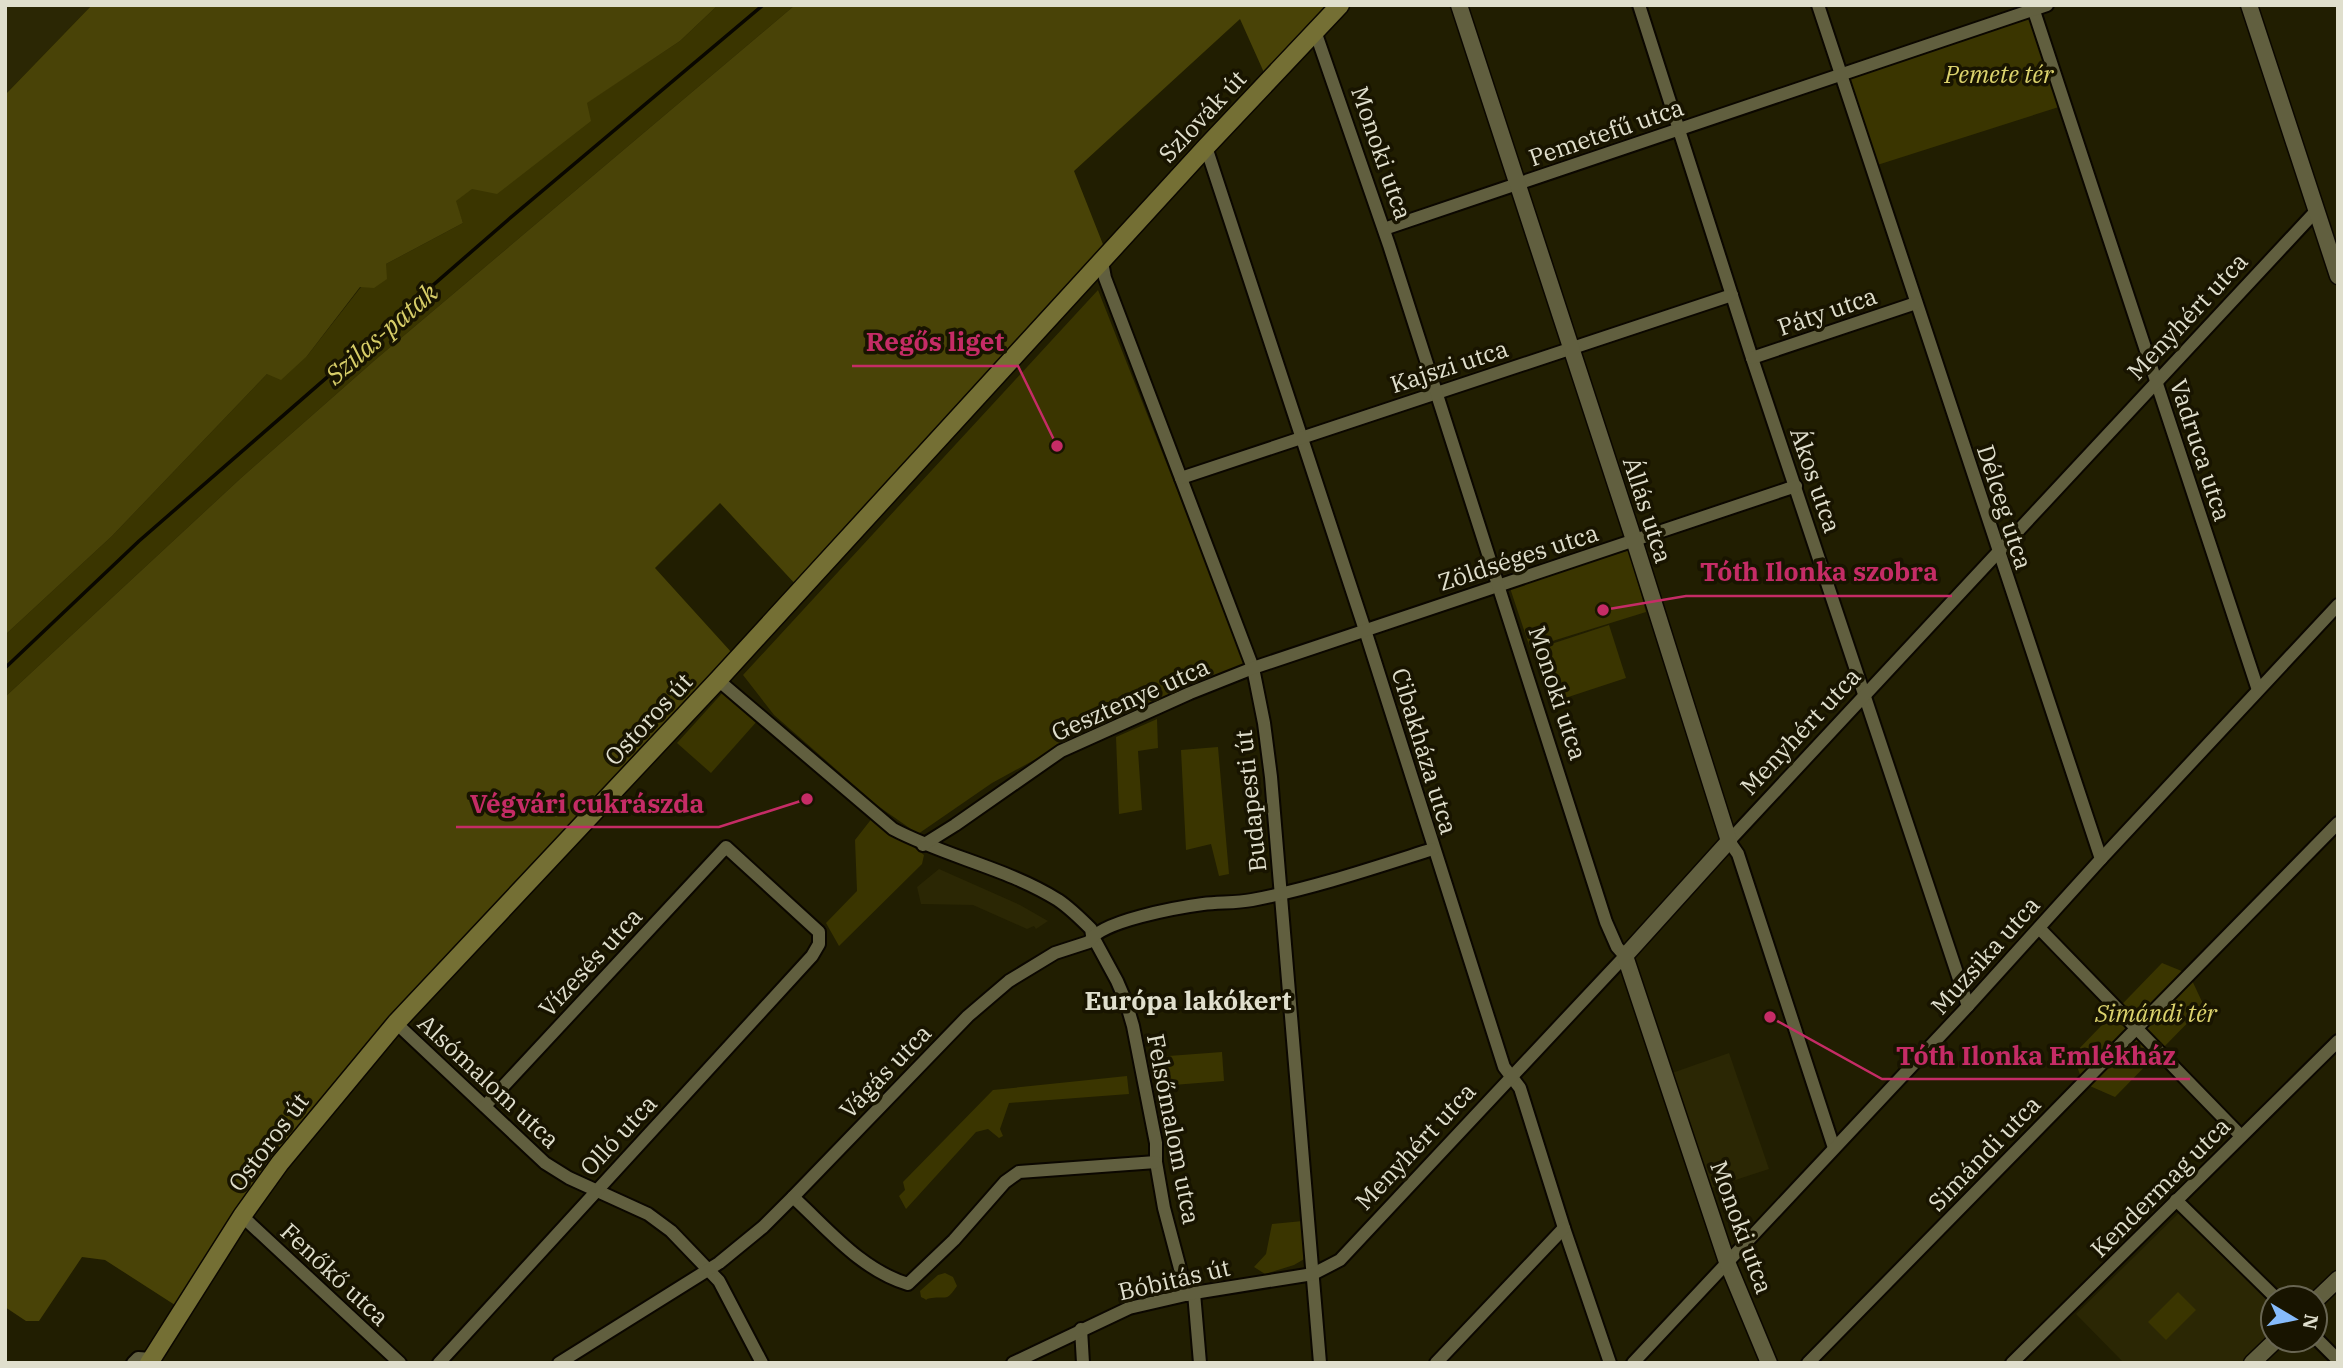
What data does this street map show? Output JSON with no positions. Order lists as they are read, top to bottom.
{
  "streets": {
    "main road": ["Szlovák út", "Ostoros út"],
    "street": [
      "Pemetefű utca",
      "Monoki utca",
      "Páty utca",
      "Menyhért utca",
      "Kajszi utca",
      "Vadruca utca",
      "Ákos utca",
      "Délceg utca",
      "Állás utca",
      "Zöldséges utca",
      "Gesztenye utca",
      "Cibakháza utca",
      "Budapesti út",
      "Muzsika utca",
      "Vízesés utca",
      "Vágás utca",
      "Alsómalom utca",
      "Felsőmalom utca",
      "Olló utca",
      "Simándi utca",
      "Kendermag utca",
      "Fenőkő utca",
      "Bóbitás út"
    ]
  },
  "crossings": [
    ["Szlovák út", "Monoki utca"],
    ["Szlovák út", "Ostoros út"],
    ["Szlovák út", "Cibakháza utca"],
    ["Szlovák út", "Budapesti út"],
    ["Pemetefű utca", "Monoki utca"],
    ["Pemetefű utca", "Ákos utca"],
    ["Pemetefű utca", "Délceg utca"],
    ["Pemetefű utca", "Állás utca"],
    ["Monoki utca", "Menyhért utca"],
    ["Monoki utca", "Kajszi utca"],
    ["Monoki utca", "Zöldséges utca"],
    ["Monoki utca", "Muzsika utca"],
    ["Páty utca", "Ákos utca"],
    ["Páty utca", "Délceg utca"],
    ["Menyhért utca", "Vadruca utca"],
    ["Menyhért utca", "Ákos utca"],
    ["Menyhért utca", "Délceg utca"],
    ["Menyhért utca", "Állás utca"],
    ["Menyhért utca", "Cibakháza utca"],
    ["Menyhért utca", "Budapesti út"],
    ["Menyhért utca", "Bóbitás út"],
    ["Kajszi utca", "Ákos utca"],
    ["Kajszi utca", "Állás utca"],
    ["Kajszi utca", "Cibakháza utca"],
    ["Kajszi utca", "Budapesti út"],
    ["Vadruca utca", "Muzsika utca"],
    ["Ákos utca", "Zöldséges utca"],
    ["Ákos utca", "Muzsika utca"],
    ["Délceg utca", "Muzsika utca"],
    ["Állás utca", "Zöldséges utca"],
    ["Állás utca", "Muzsika utca"],
    ["Zöldséges utca", "Gesztenye utca"],
    ["Zöldséges utca", "Cibakháza utca"],
    ["Zöldséges utca", "Budapesti út"],
    ["Gesztenye utca", "Budapesti út"],
    ["Gesztenye utca", "Felsőmalom utca"],
    ["Ostoros út", "Budapesti út"],
    ["Ostoros út", "Alsómalom utca"],
    ["Ostoros út", "Felsőmalom utca"],
    ["Ostoros út", "Fenőkő utca"],
    ["Cibakháza utca", "Vágás utca"],
    ["Budapesti út", "Vágás utca"],
    ["Budapesti út", "Bóbitás út"],
    ["Vízesés utca", "Alsómalom utca"],
    ["Vízesés utca", "Olló utca"],
    ["Vágás utca", "Alsómalom utca"],
    ["Vágás utca", "Felsőmalom utca"],
    ["Alsómalom utca", "Olló utca"],
    ["Felsőmalom utca", "Bóbitás út"]
  ],
  "districts": ["Európa lakókert"],
  "water": ["Szilas-patak"],
  "parks": ["Pemete tér", "Simándi tér"],
  "places": [
    "Regős liget",
    "Tóth Ilonka szobra",
    "Végvári cukrászda",
    "Tóth Ilonka Emlékház"
  ],
  "north": "right"
}
